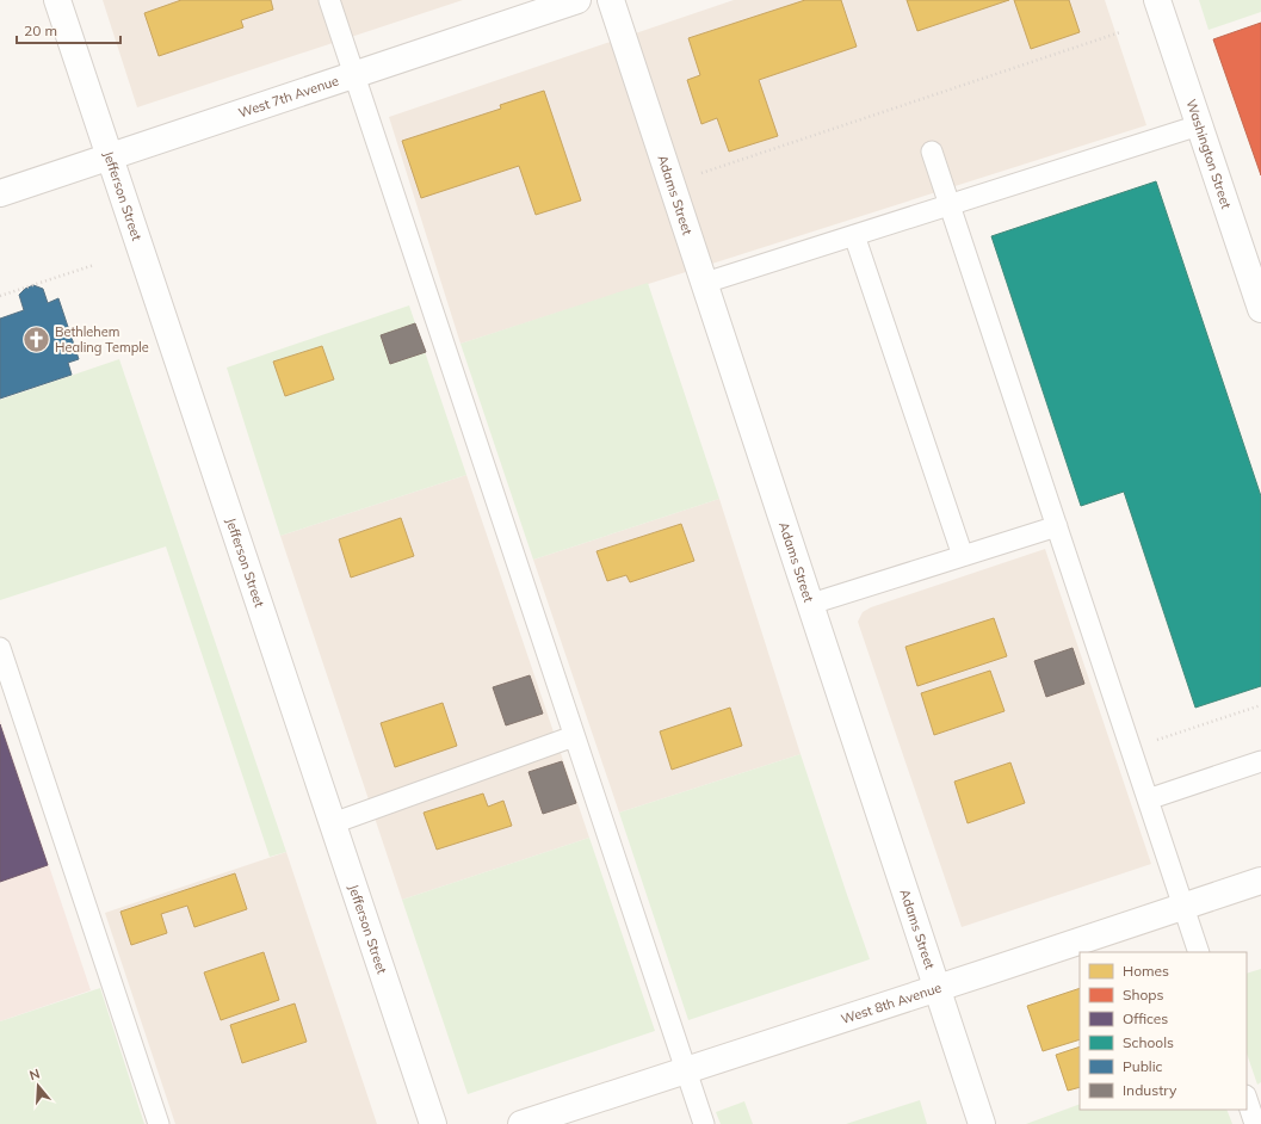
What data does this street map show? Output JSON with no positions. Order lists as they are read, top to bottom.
{
  "streets": {
    "street": [
      "West 7th Avenue",
      "Washington Street",
      "Adams Street",
      "Jefferson Street",
      "West 8th Avenue"
    ]
  },
  "crossings": [
    ["West 7th Avenue", "Jefferson Street"],
    ["Adams Street", "West 8th Avenue"]
  ],
  "places": {
    "church": ["Bethlehem Healing Temple"]
  },
  "legend": [
    "Homes",
    "Shops",
    "Offices",
    "Schools",
    "Public",
    "Industry"
  ],
  "scale_bar": "20 m",
  "north": "top"
}
